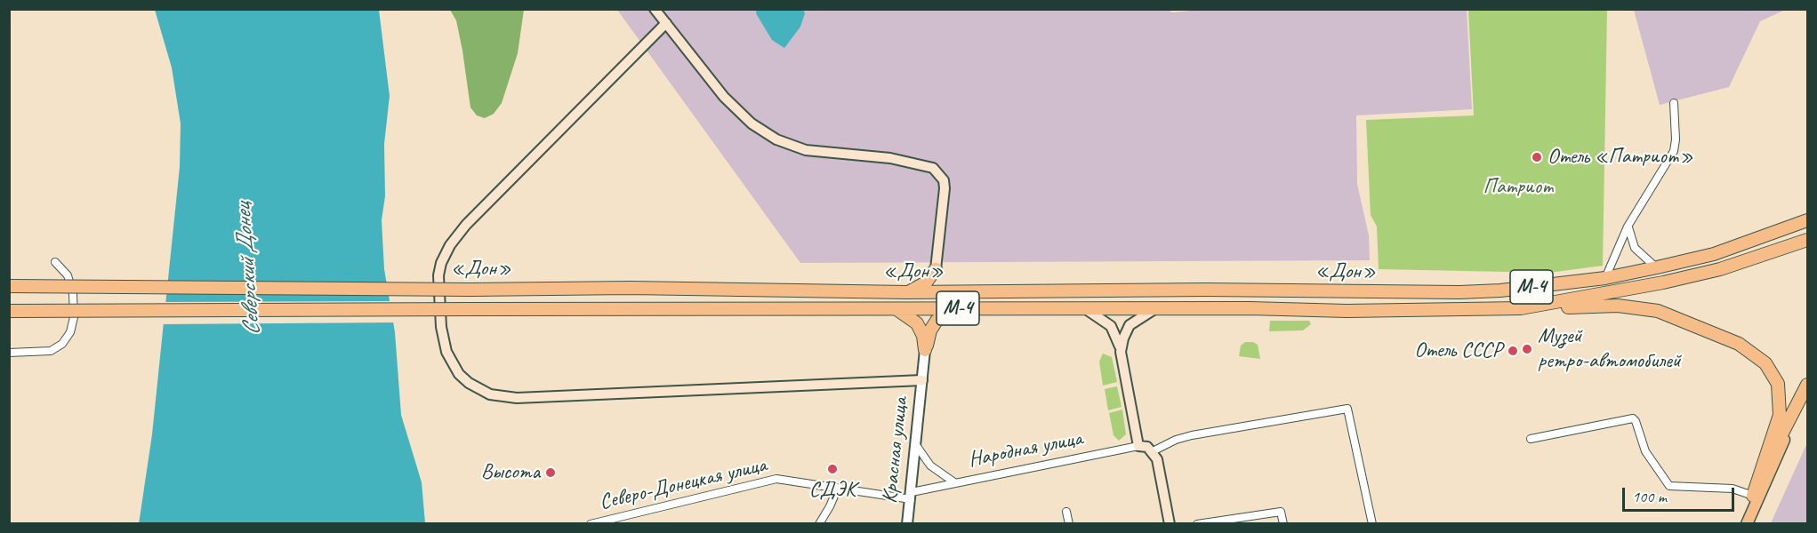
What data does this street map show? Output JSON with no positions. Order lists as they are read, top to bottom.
{
  "streets": {
    "highway": ["«Дон»", "М-4"],
    "street": ["Народная улица", "Красная улица", "Северо-Донецкая улица"]
  },
  "crossings": [
    ["Народная улица", "Красная улица"],
    ["Народная улица", "Северо-Донецкая улица"],
    ["Красная улица", "Северо-Донецкая улица"]
  ],
  "water": ["Северский Донец"],
  "parks": ["Патриот"],
  "places": [
    "Отель «Патриот»",
    "Музей ретро-автомобилей",
    "Отель СССР",
    "СДЭК",
    "Высота"
  ],
  "scale_bar": "100 m"
}
